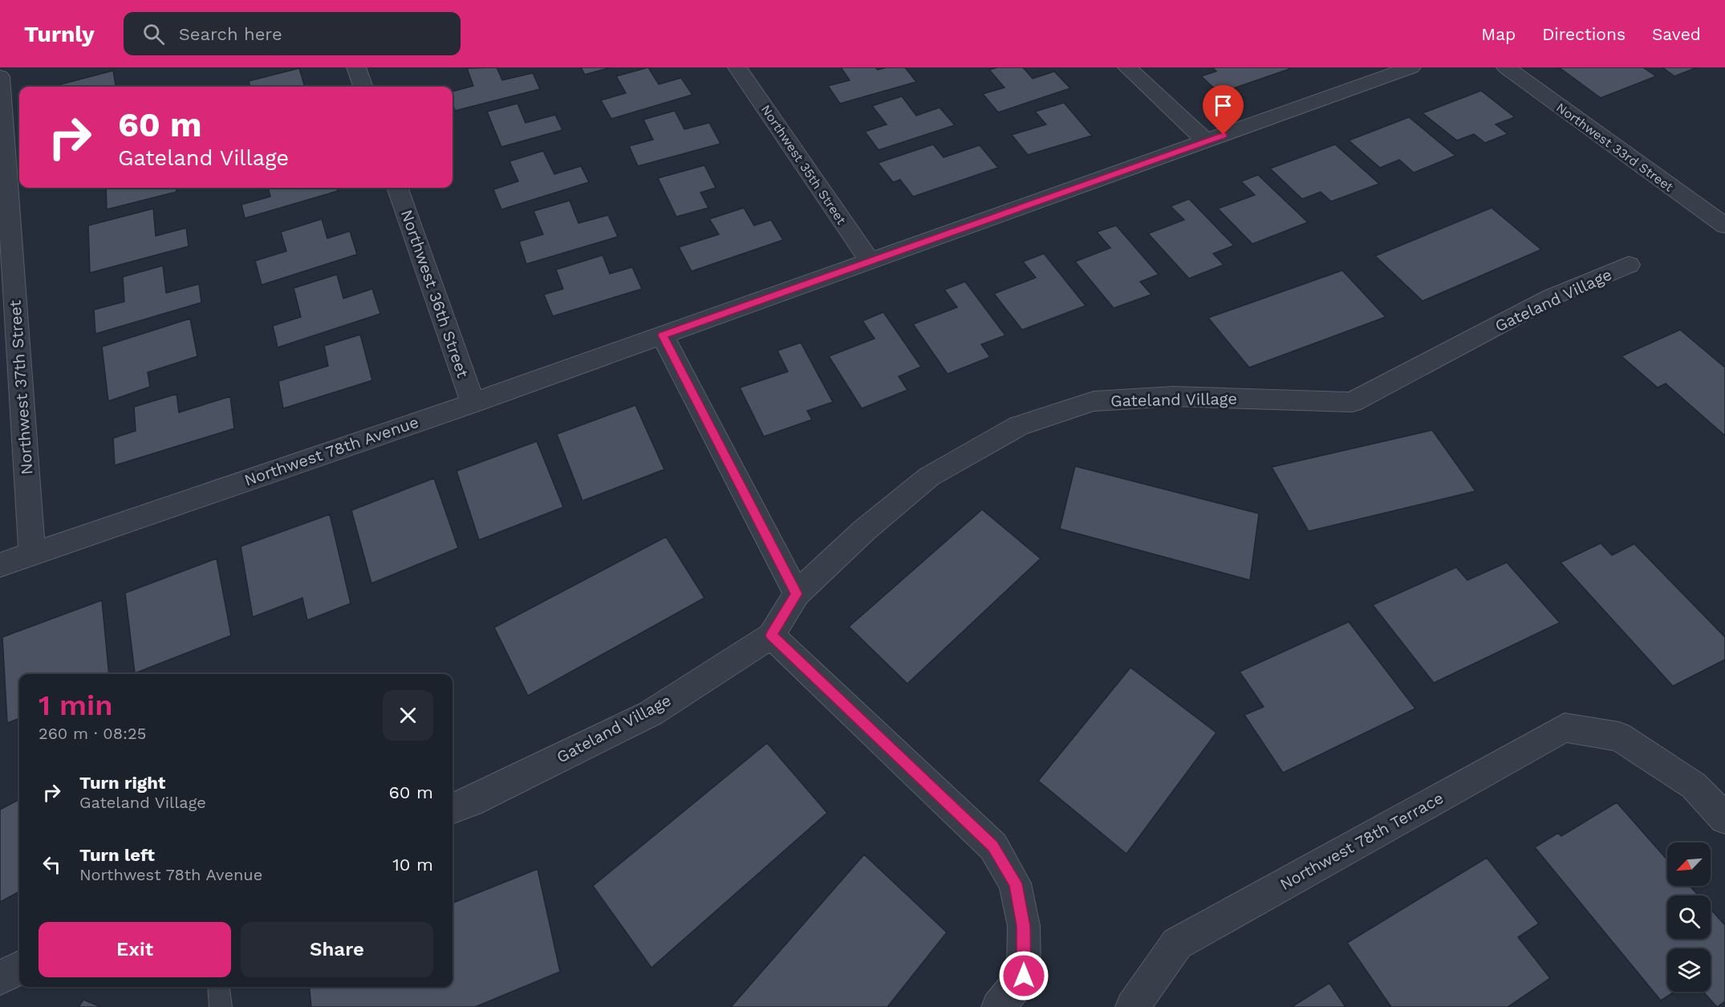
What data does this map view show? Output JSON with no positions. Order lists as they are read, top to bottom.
{
  "streets": {
    "street": [
      "Northwest 33rd Street",
      "Northwest 35th Street",
      "Northwest 36th Street",
      "Gateland Village",
      "Northwest 37th Street",
      "Northwest 78th Avenue",
      "Northwest 78th Terrace"
    ]
  },
  "crossings": [
    ["Northwest 35th Street", "Northwest 78th Avenue"],
    ["Northwest 36th Street", "Northwest 78th Avenue"],
    ["Northwest 37th Street", "Northwest 78th Avenue"]
  ],
  "north": "bottom left",
  "page": {
    "header": "Turnly",
    "search": "Search here",
    "nav": ["Map", "Directions", "Saved"],
    "turn": ["60 m", "Gateland Village"],
    "heading": ["1 min", "260 m · 08:25"],
    "list": [
      {
        "name": "Turn right",
        "note": "Gateland Village",
        "value": "60 m"
      },
      {
        "name": "Turn left",
        "note": "Northwest 78th Avenue",
        "value": "10 m"
      }
    ],
    "buttons": ["Exit", "Share"]
  }
}
